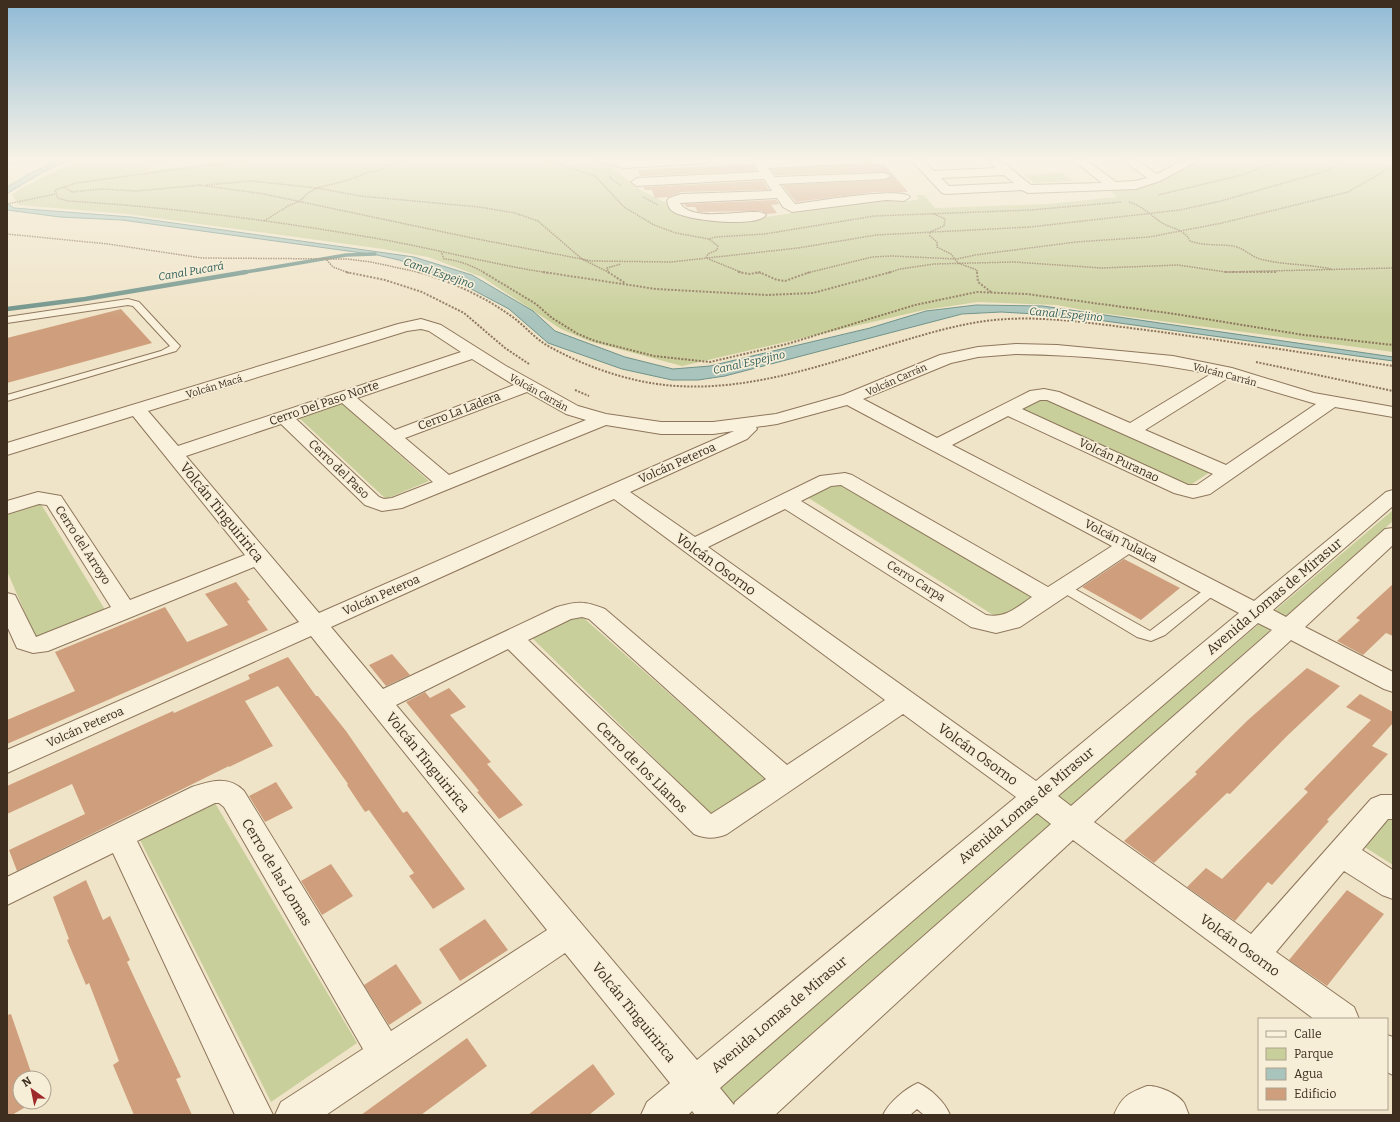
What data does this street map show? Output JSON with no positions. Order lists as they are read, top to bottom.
{
  "streets": {
    "street": [
      "Volcán Carrán",
      "Volcán Macá",
      "Cerro Del Paso Norte",
      "Cerro La Ladera",
      "Volcán Puranao",
      "Volcán Peteroa",
      "Cerro del Paso",
      "Volcán Tinguiririca",
      "Volcán Tulalca",
      "Cerro del Arroyo",
      "Volcán Osorno",
      "Cerro Carpa",
      "Avenida Lomas de Mirasur",
      "Cerro de los Llanos",
      "Cerro de las Lomas"
    ]
  },
  "crossings": [
    ["Volcán Carrán", "Volcán Macá"],
    ["Volcán Carrán", "Cerro Del Paso Norte"],
    ["Volcán Carrán", "Cerro La Ladera"],
    ["Volcán Carrán", "Volcán Puranao"],
    ["Volcán Carrán", "Volcán Peteroa"],
    ["Volcán Carrán", "Cerro del Paso"],
    ["Volcán Carrán", "Volcán Tulalca"],
    ["Volcán Macá", "Volcán Tinguiririca"],
    ["Cerro Del Paso Norte", "Cerro del Paso"],
    ["Cerro Del Paso Norte", "Volcán Tinguiririca"],
    ["Volcán Peteroa", "Volcán Tinguiririca"],
    ["Volcán Peteroa", "Volcán Osorno"],
    ["Volcán Tinguiririca", "Avenida Lomas de Mirasur"],
    ["Volcán Tulalca", "Cerro Carpa"],
    ["Volcán Tulalca", "Avenida Lomas de Mirasur"],
    ["Volcán Osorno", "Avenida Lomas de Mirasur"],
    ["Volcán Osorno", "Cerro de los Llanos"]
  ],
  "water": ["Canal Pucará", "Canal Espejino"],
  "legend": [
    "Calle",
    "Parque",
    "Agua",
    "Edificio"
  ],
  "north": "top left"
}
